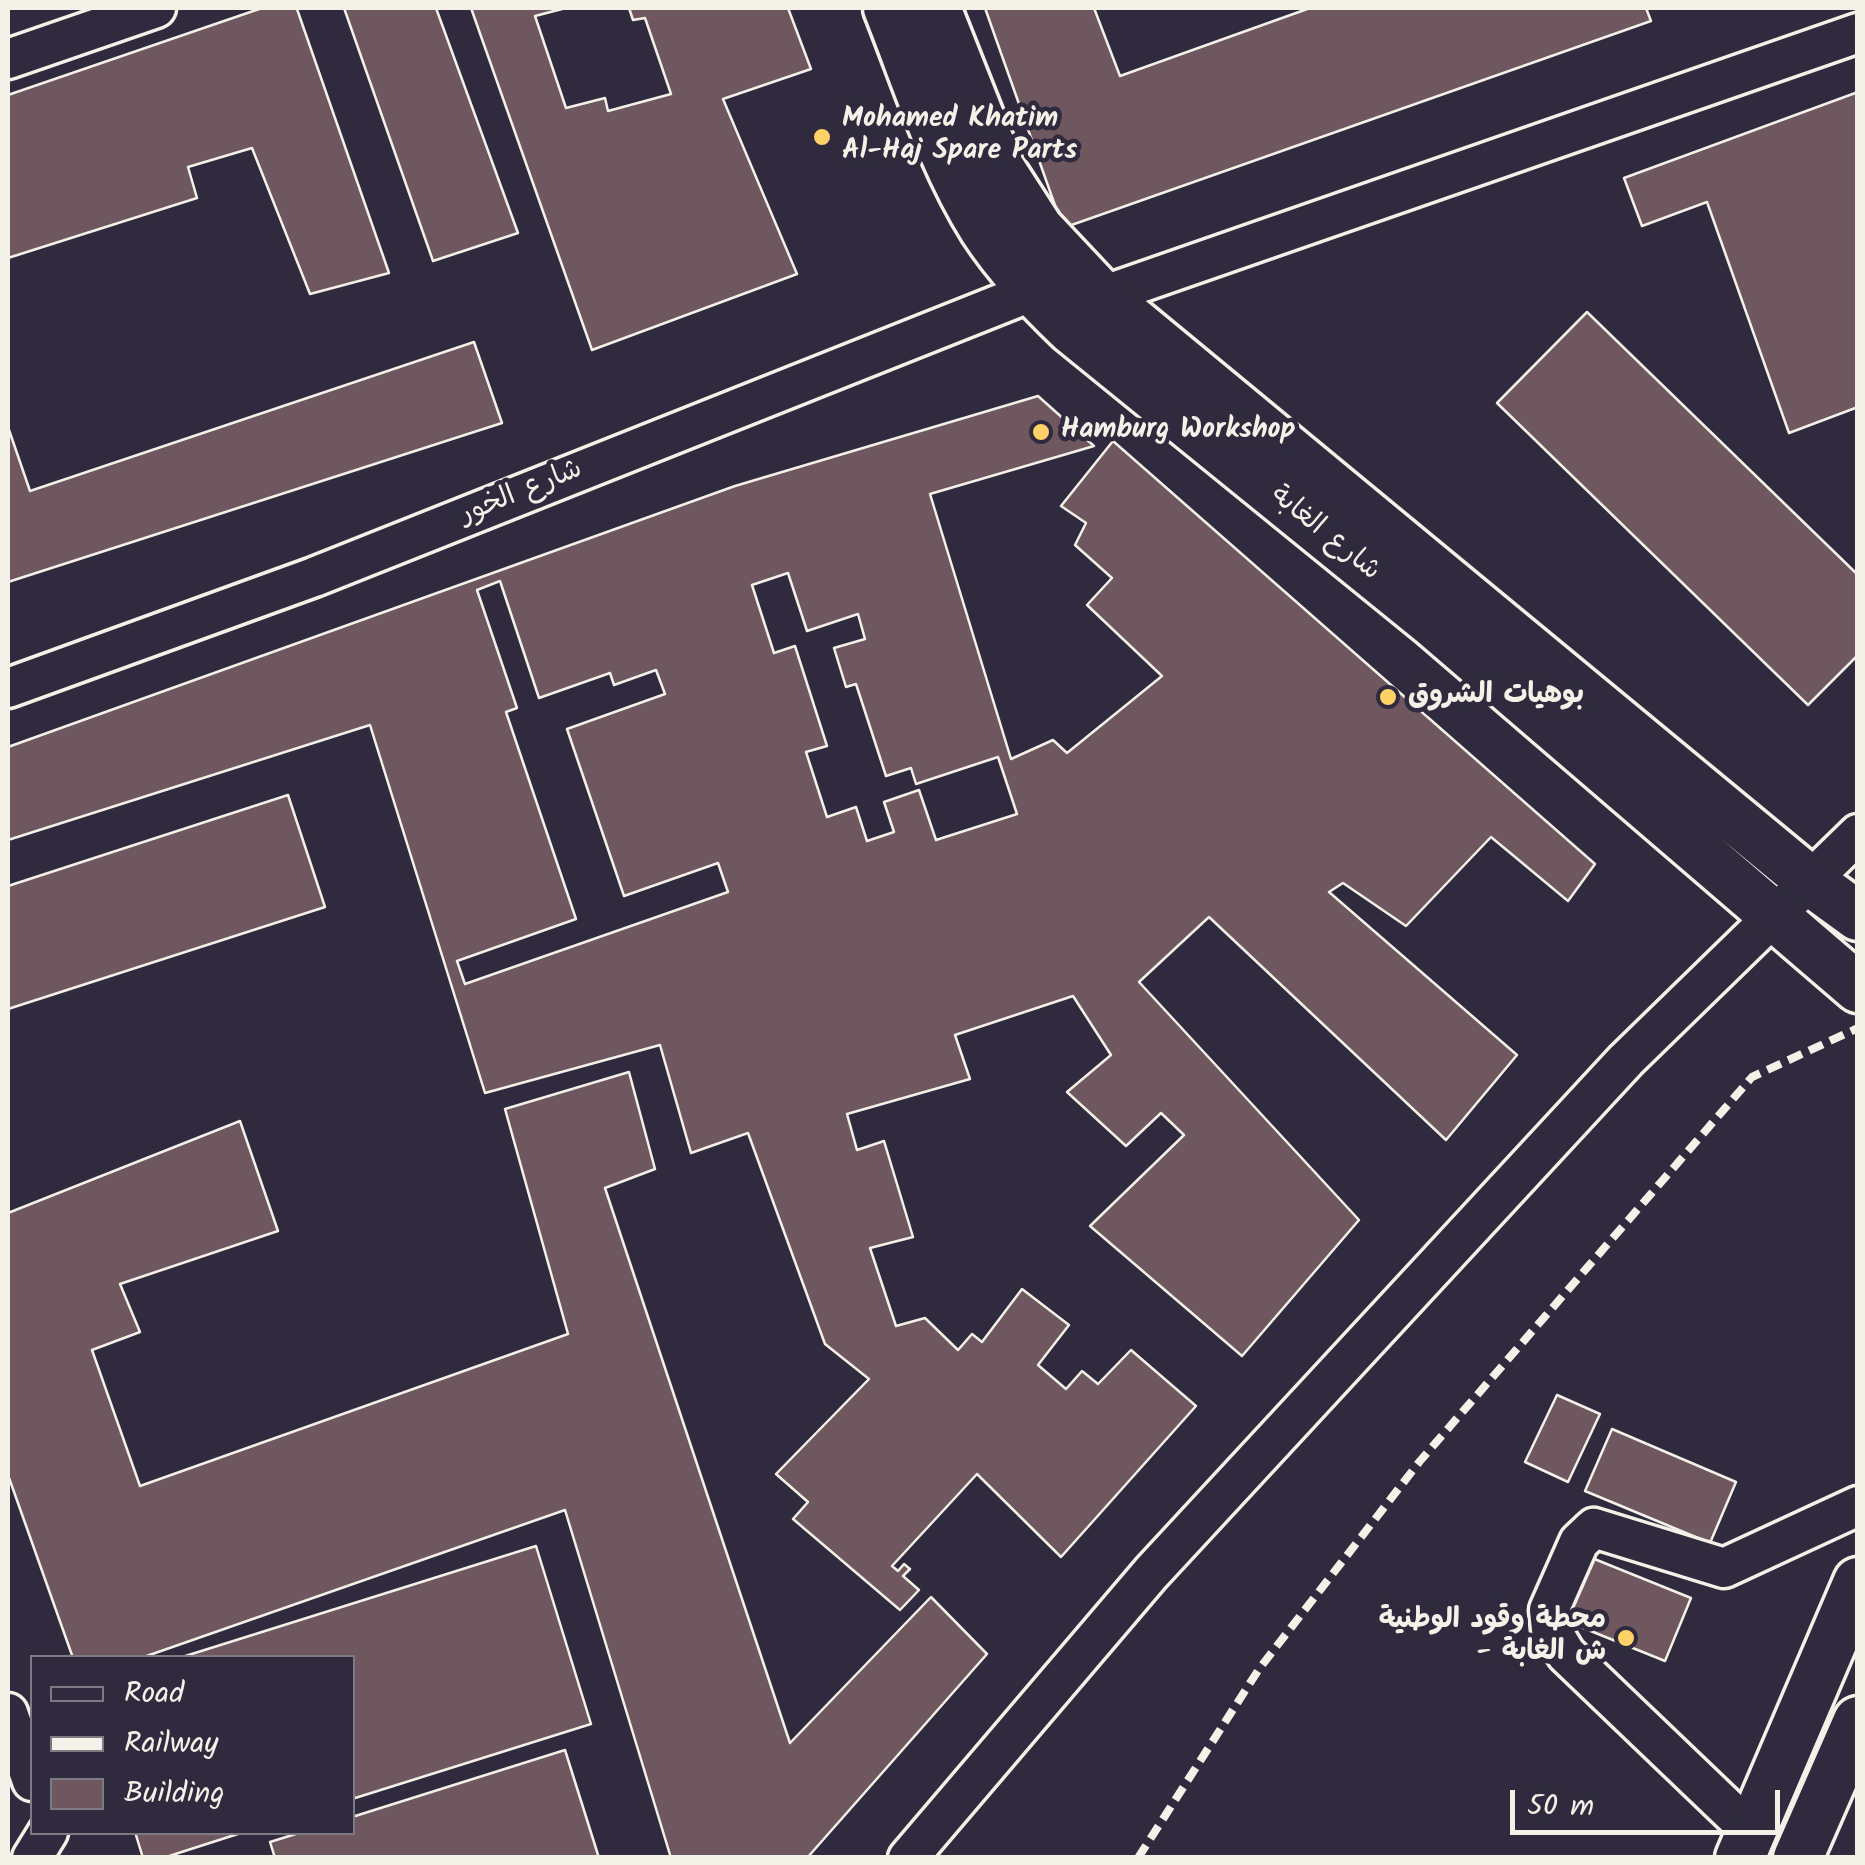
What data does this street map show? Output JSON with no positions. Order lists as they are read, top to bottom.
{
  "streets": {
    "main road": ["شارع الغابة"],
    "street": ["شارع الخور"]
  },
  "crossings": [
    ["شارع الخور", "شارع الغابة"]
  ],
  "places": [
    "Mohamed Khatim Al-Haj Spare Parts",
    "Hamburg Workshop",
    "بوهيات الشروق",
    "محطة وقود الوطنية - ش الغابة"
  ],
  "legend": ["Road", "Railway", "Building"],
  "scale_bar": "50 m"
}
